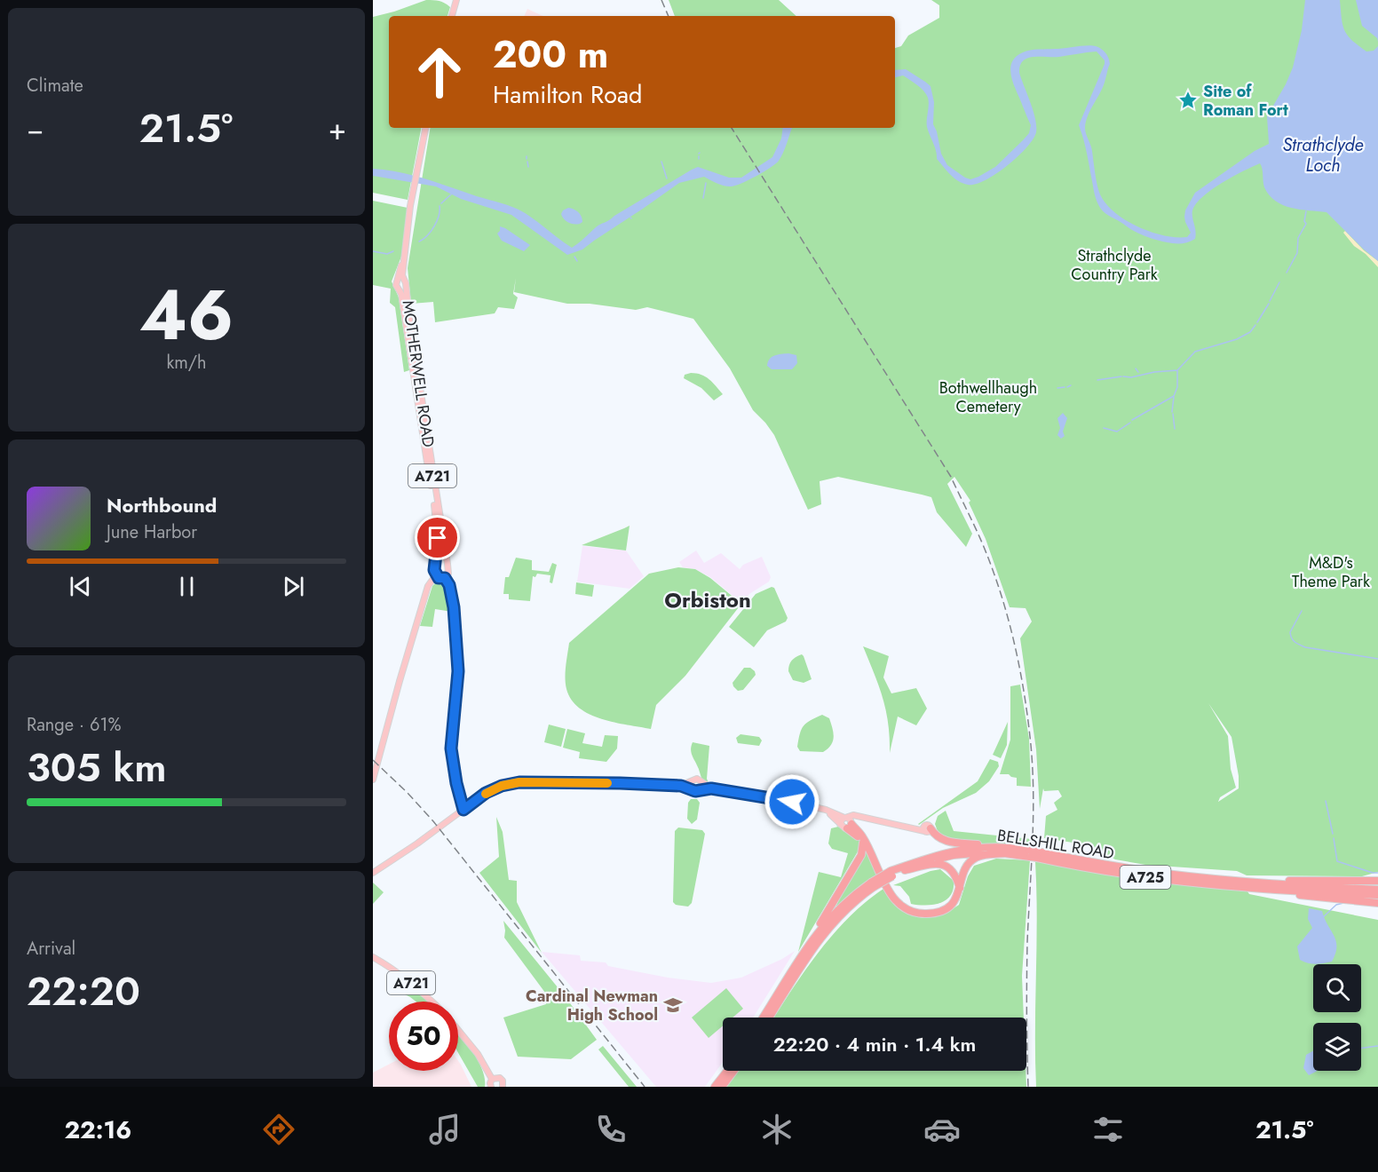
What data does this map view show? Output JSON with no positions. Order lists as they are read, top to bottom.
{
  "streets": {
    "highway": ["BELLSHILL ROAD", "A725"],
    "main road": ["MOTHERWELL ROAD", "A721"]
  },
  "crossings": [
    ["MOTHERWELL ROAD", "A721"],
    ["BELLSHILL ROAD", "A725"]
  ],
  "districts": ["Orbiston"],
  "water": ["Strathclyde Loch"],
  "parks": ["Strathclyde Country Park", "Bothwellhaugh Cemetery", "M&D's Theme Park"],
  "places": {
    "place": ["Site of Roman Fort"],
    "school or university": ["Cardinal Newman High School"]
  },
  "page": {
    "tile": [
      "Climate",
      ["46", "km/h"],
      ["Range · 61%", "305 km"],
      ["Arrival", "22:20"]
    ],
    "turn": ["200 m", "Hamilton Road"],
    "heat": ["−", "21.5°", "+"],
    "song": ["Northbound", "June Harbor"],
    "limit": "50",
    "trip": "22:20 · 4 min · 1.4 km",
    "tabs": ["22:16", "21.5°"]
  }
}
